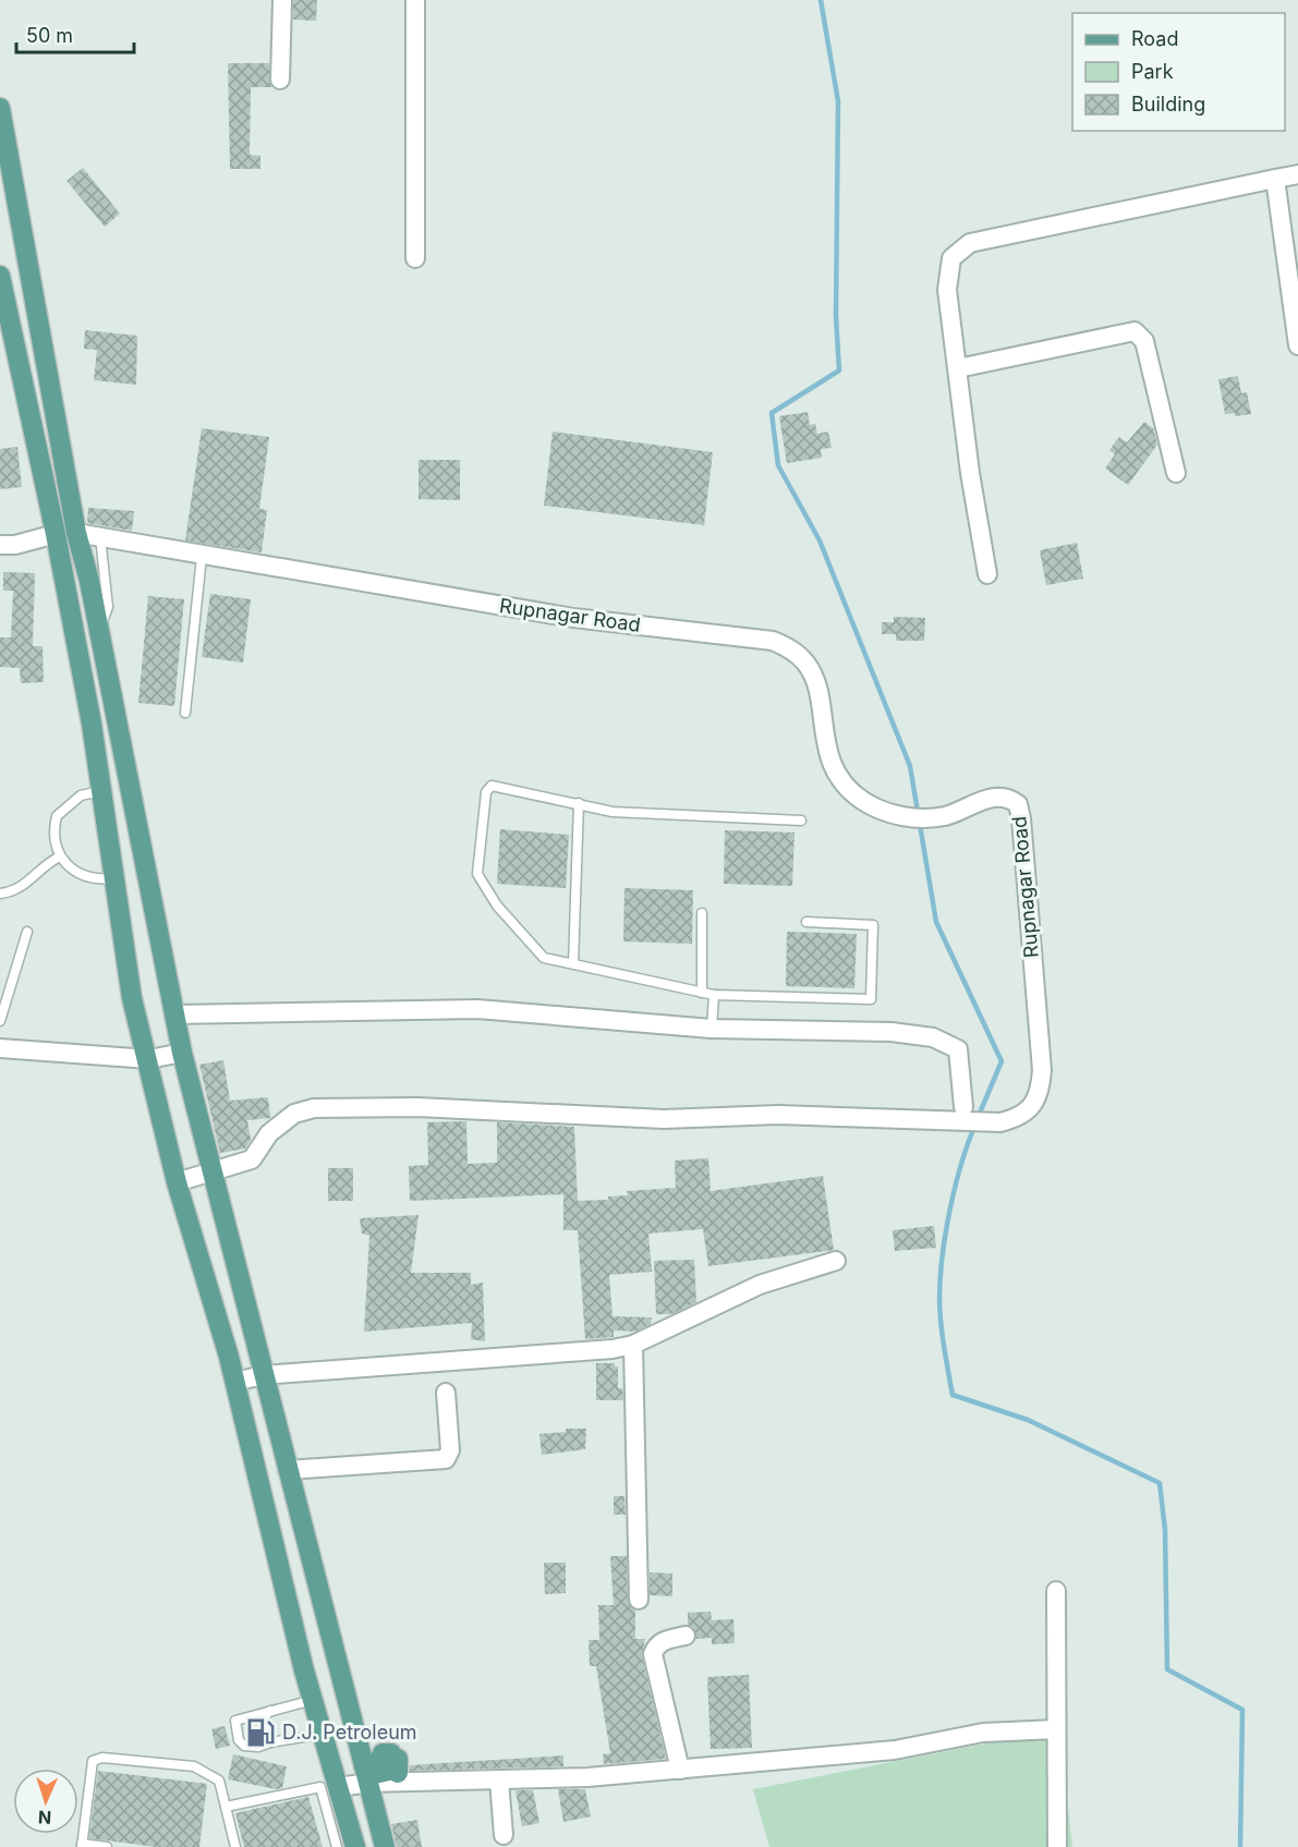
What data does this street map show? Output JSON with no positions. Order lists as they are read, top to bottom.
{
  "streets": {
    "street": ["Rupnagar Road"]
  },
  "places": {
    "fuel station": ["D.J. Petroleum"]
  },
  "legend": ["Road", "Park", "Building"],
  "scale_bar": "50 m",
  "north": "bottom"
}
